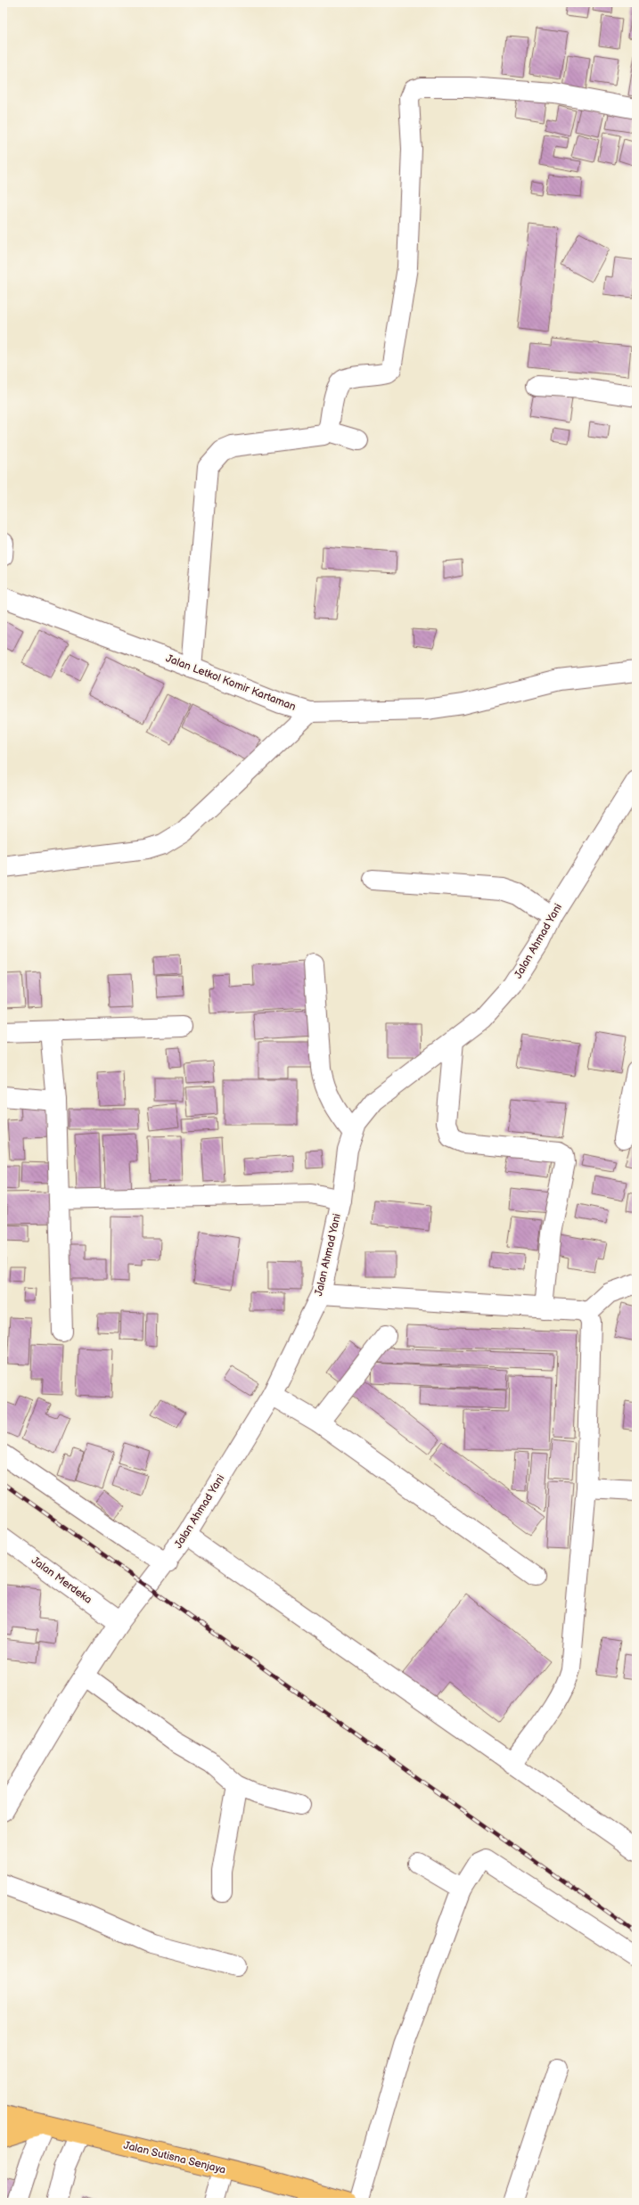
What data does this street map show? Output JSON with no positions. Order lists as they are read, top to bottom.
{
  "streets": {
    "main road": ["Jalan Sutisna Senjaya"],
    "street": ["Jalan Letkol Komir Kartaman", "Jalan Ahmad Yani", "Jalan Merdeka"]
  },
  "crossings": [
    ["Jalan Ahmad Yani", "Jalan Merdeka"]
  ]
}
